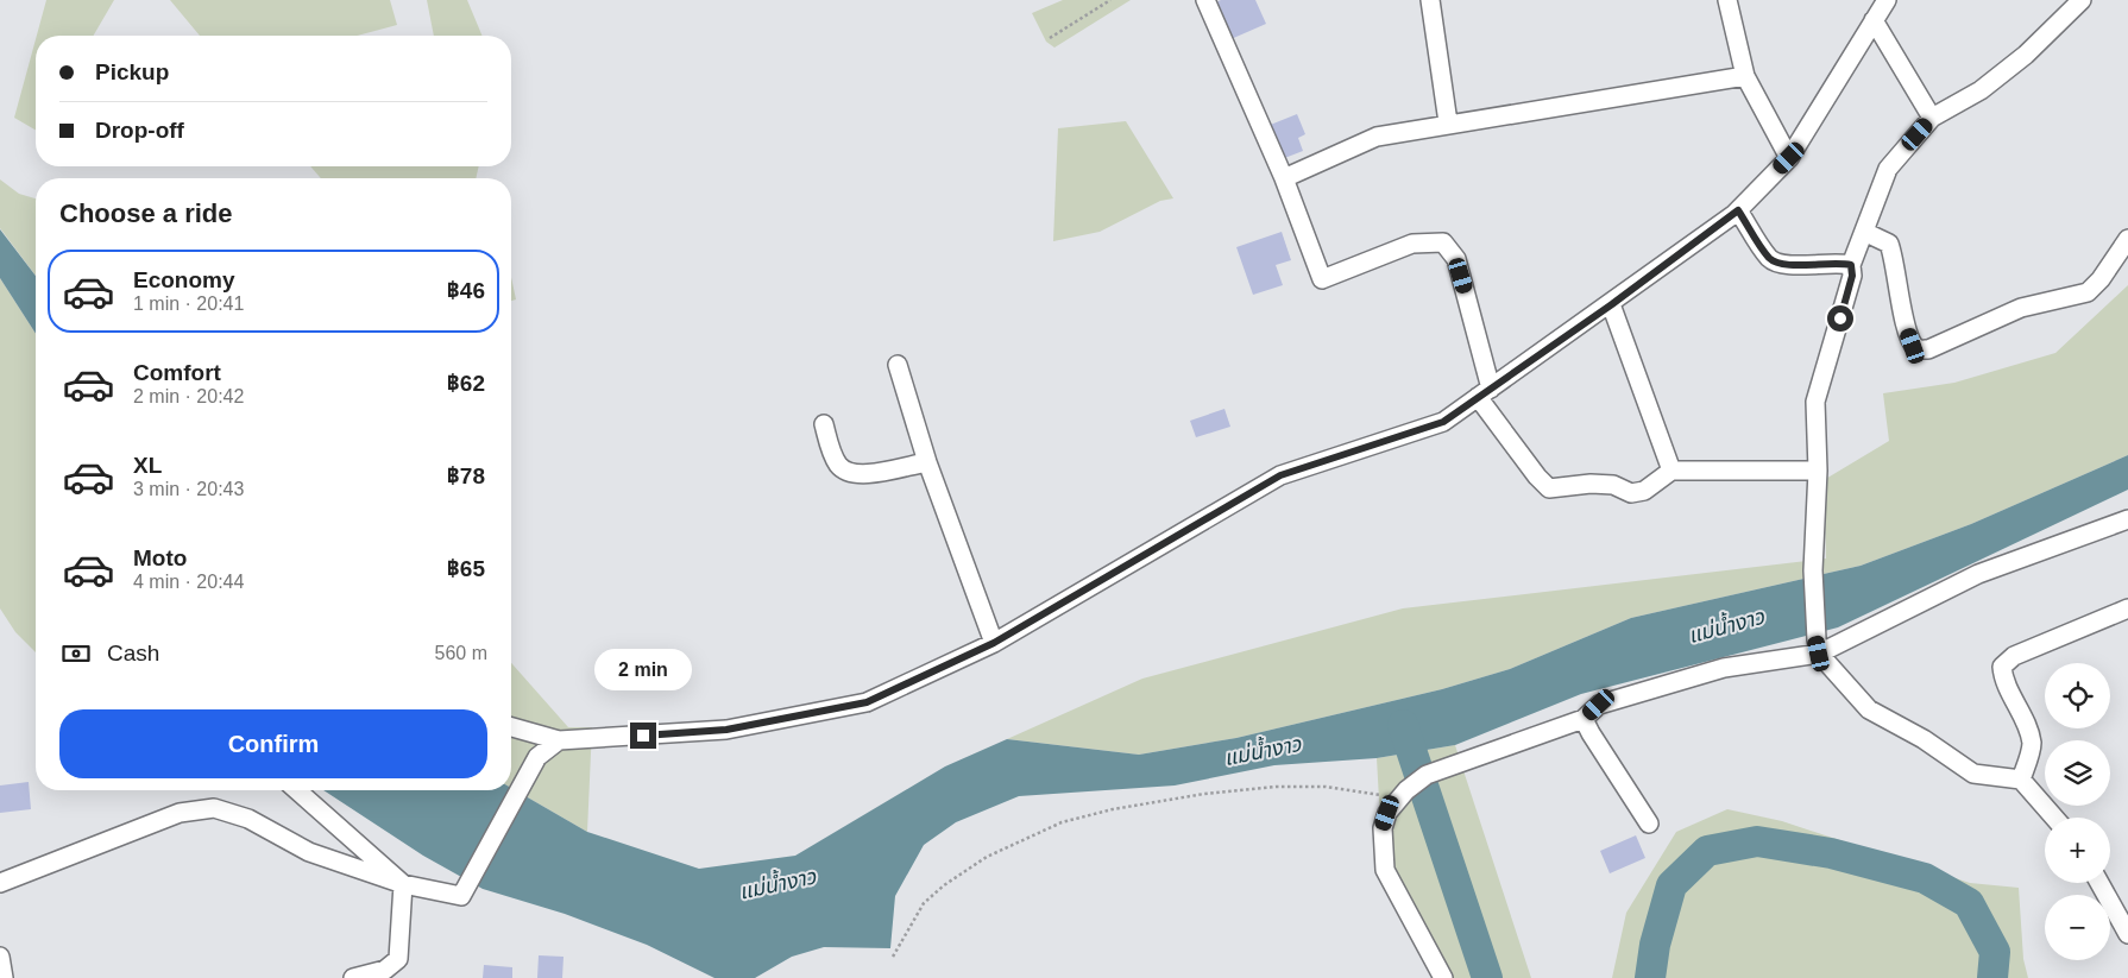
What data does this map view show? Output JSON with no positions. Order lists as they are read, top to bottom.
{
  "water": ["แม่น้ำงาว"],
  "page": {
    "banner": ["Pickup", "Drop-off"],
    "heading": "Choose a ride",
    "list": [
      {
        "name": "Economy",
        "note": "1 min · 20:41",
        "value": "฿46"
      },
      {
        "name": "Comfort",
        "note": "2 min · 20:42",
        "value": "฿62"
      },
      {
        "name": "XL",
        "note": "3 min · 20:43",
        "value": "฿78"
      },
      {
        "name": "Moto",
        "note": "4 min · 20:44",
        "value": "฿65"
      }
    ],
    "pay": ["Cash", "560 m"],
    "bubble": "2 min",
    "map_buttons": ["+", "−"],
    "buttons": "Confirm"
  }
}
